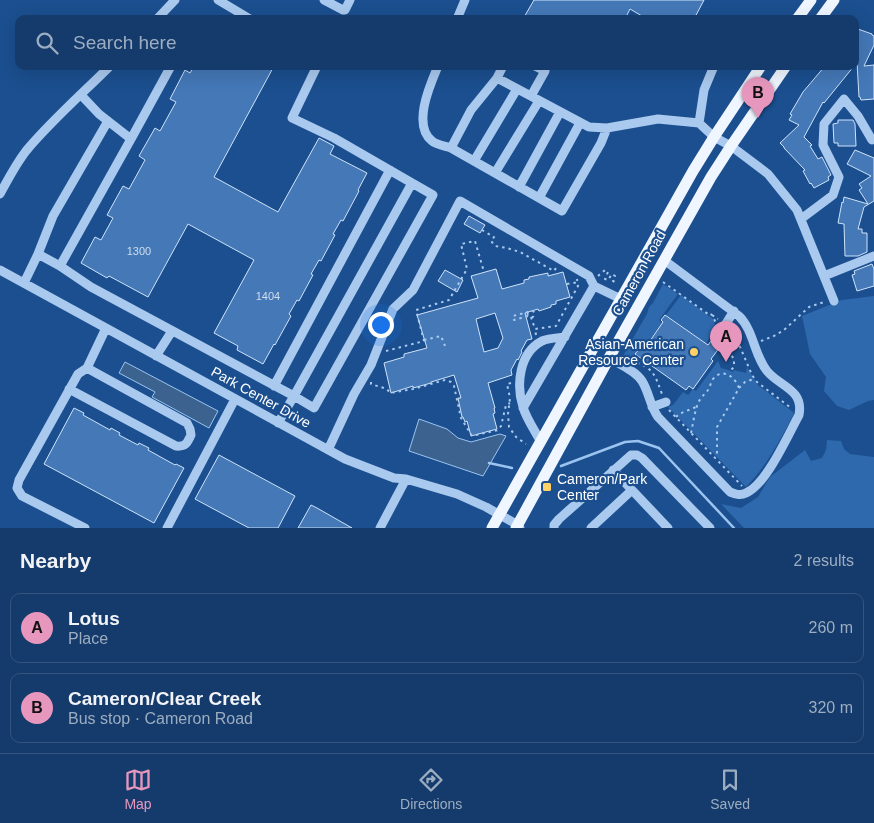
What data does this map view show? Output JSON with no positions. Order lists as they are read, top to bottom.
{
  "streets": {
    "main road": ["Cameron Road"],
    "street": ["Park Center Drive"]
  },
  "crossings": [
    ["Cameron Road", "Park Center Drive"]
  ],
  "places": {
    "other": ["Asian-American Resource Center"],
    "transit": ["Cameron/Park Center"]
  },
  "house_numbers": ["1300", "1404"],
  "page": {
    "search": "Search here",
    "pins": ["B", "A"],
    "heading": ["Nearby", "2 results"],
    "list": [
      {
        "mark": "A",
        "name": "Lotus",
        "note": "Place",
        "value": "260 m"
      },
      {
        "mark": "B",
        "name": "Cameron/Clear Creek",
        "note": "Bus stop · Cameron Road",
        "value": "320 m"
      }
    ],
    "nav": ["Map", "Directions", "Saved"]
  }
}
